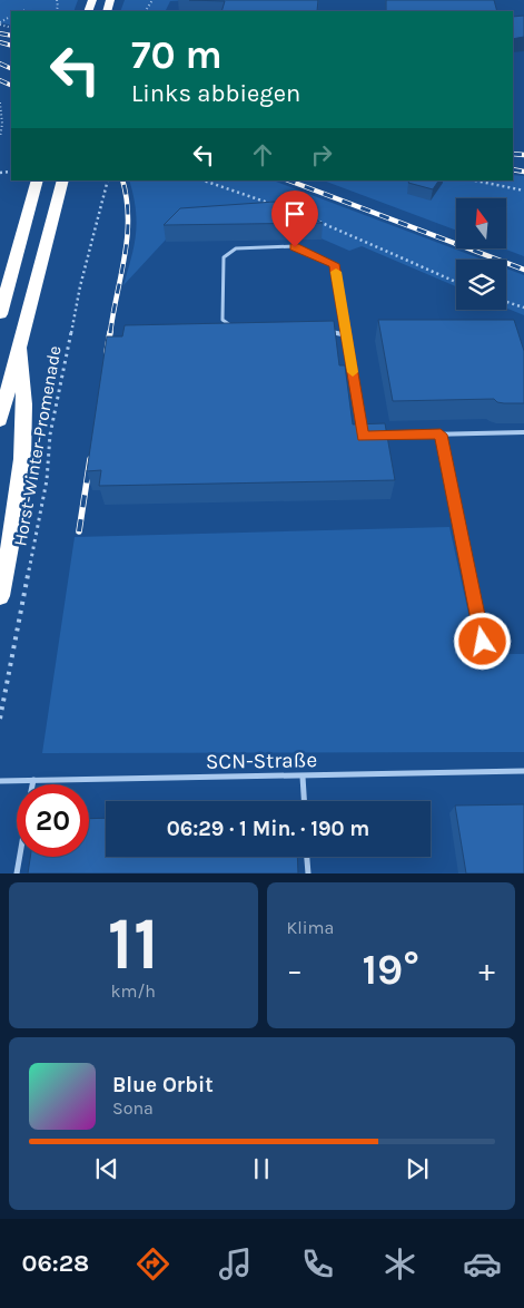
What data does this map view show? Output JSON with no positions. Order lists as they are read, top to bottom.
{
  "streets": {
    "lane": ["SCN-Straße"],
    "path": ["Horst-Winter-Promenade"]
  },
  "north": "top",
  "page": {
    "turn": ["70 m", "Links abbiegen"],
    "limit": "20",
    "trip": "06:29 · 1 Min. · 190 m",
    "tile": [
      ["11", "km/h"],
      "Klima"
    ],
    "heat": ["−", "19°", "+"],
    "song": ["Blue Orbit", "Sona"],
    "tabs": "06:28"
  }
}
